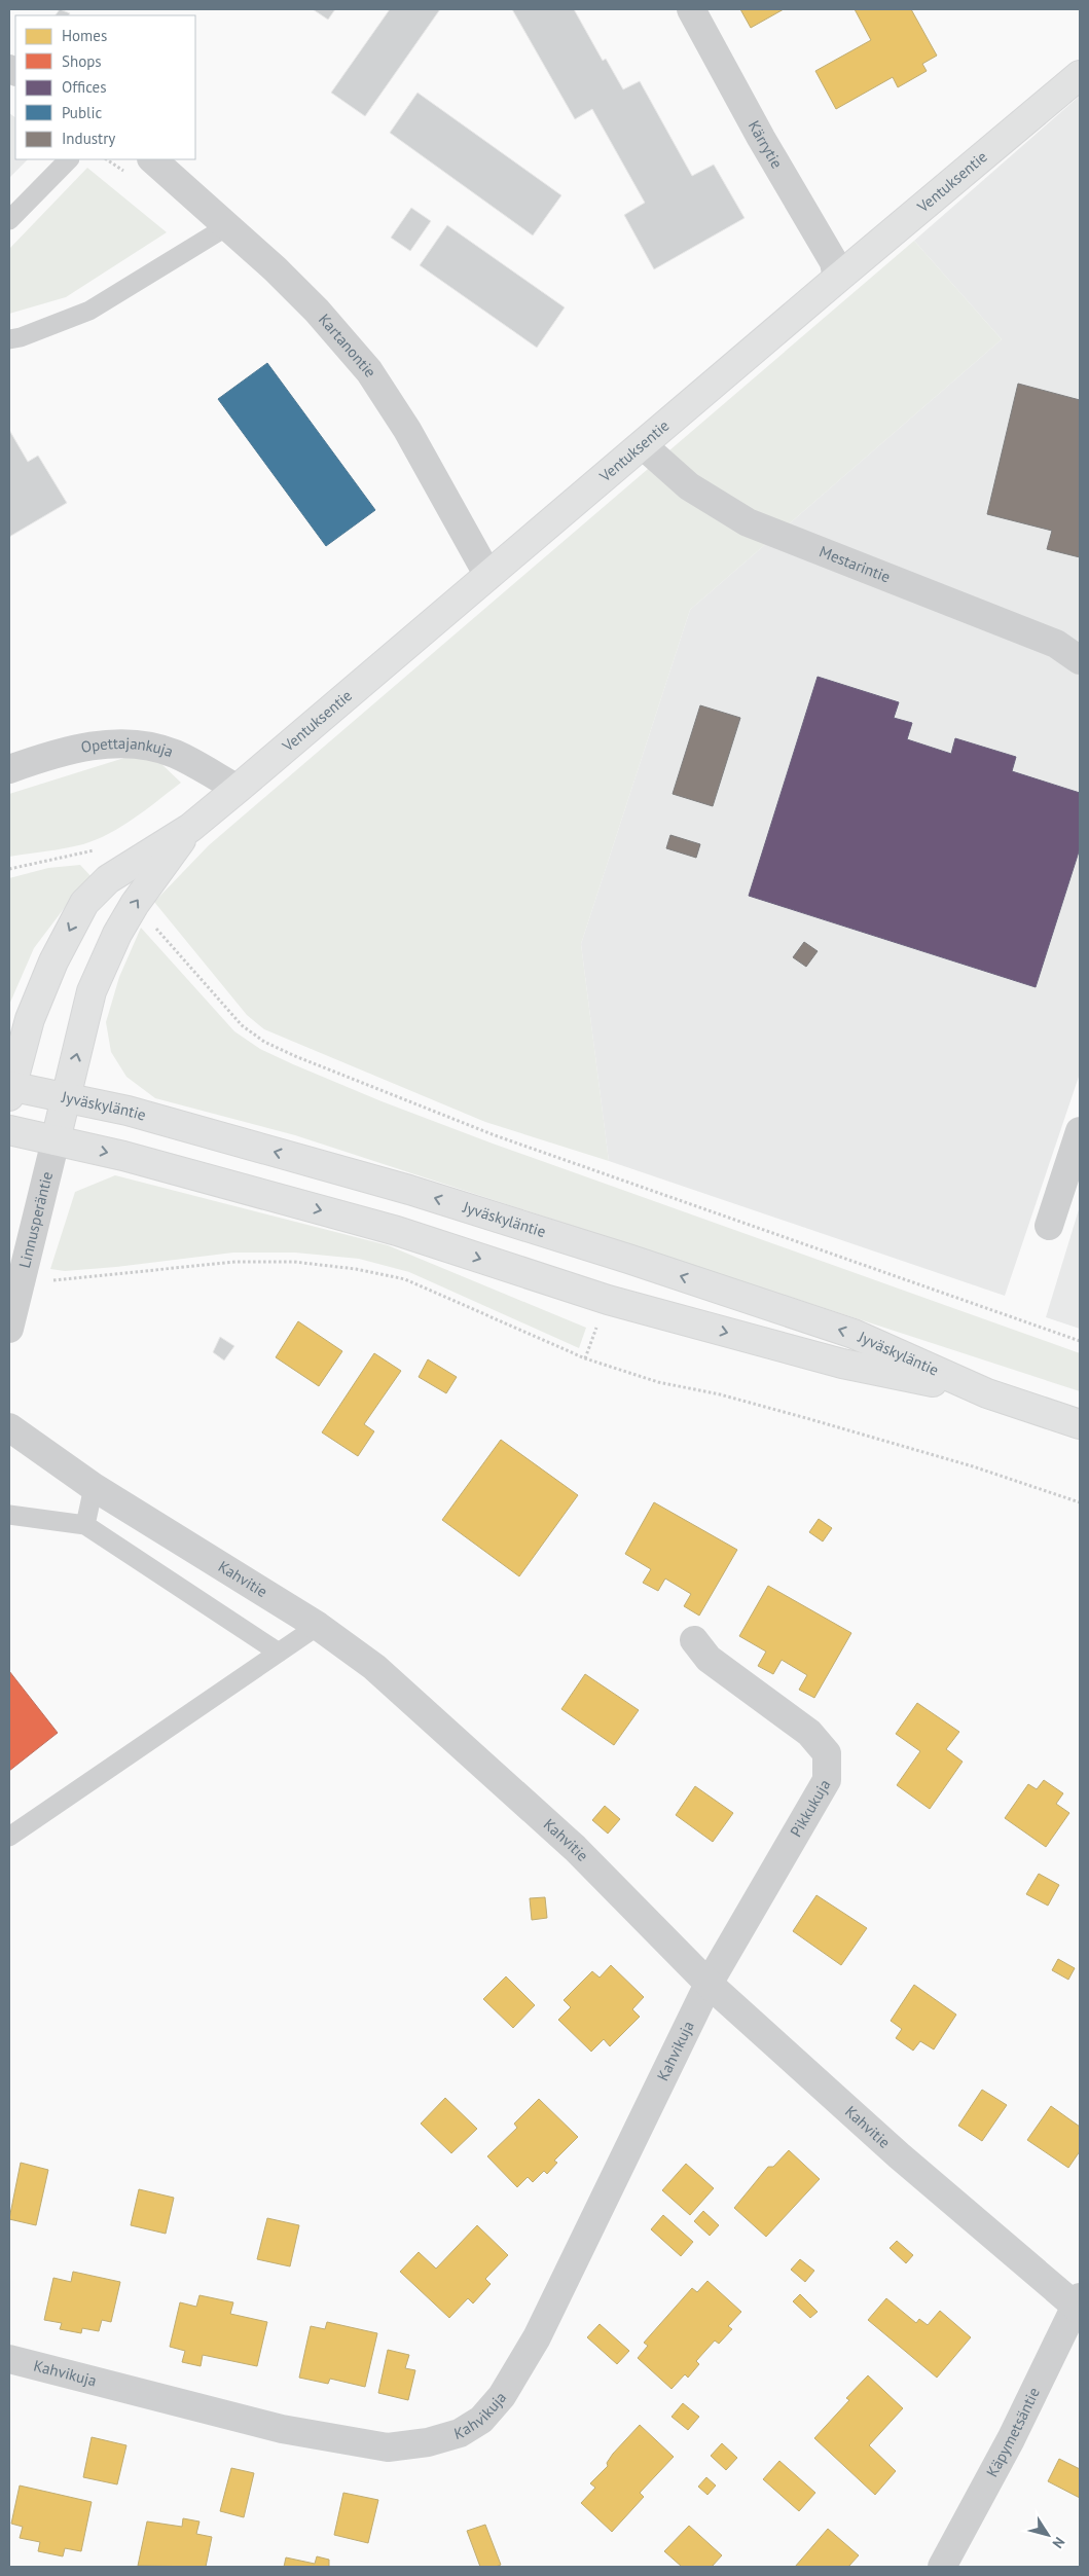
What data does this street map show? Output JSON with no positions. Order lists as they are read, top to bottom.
{
  "streets": {
    "main road": ["Ventuksentie", "Jyväskyläntie"],
    "street": [
      "Kärrytie",
      "Kartanontie",
      "Mestarintie",
      "Opettajankuja",
      "Linnusperäntie",
      "Kahvitie",
      "Pikkukuja",
      "Kahvikuja",
      "Käpymetsäntie"
    ]
  },
  "crossings": [
    ["Kärrytie", "Ventuksentie"],
    ["Ventuksentie", "Kartanontie"],
    ["Ventuksentie", "Mestarintie"],
    ["Ventuksentie", "Opettajankuja"],
    ["Ventuksentie", "Jyväskyläntie"],
    ["Ventuksentie", "Linnusperäntie"],
    ["Jyväskyläntie", "Linnusperäntie"],
    ["Kahvitie", "Pikkukuja"],
    ["Kahvitie", "Kahvikuja"],
    ["Kahvitie", "Käpymetsäntie"],
    ["Pikkukuja", "Kahvikuja"]
  ],
  "legend": [
    "Homes",
    "Shops",
    "Offices",
    "Public",
    "Industry"
  ],
  "north": "bottom right"
}
